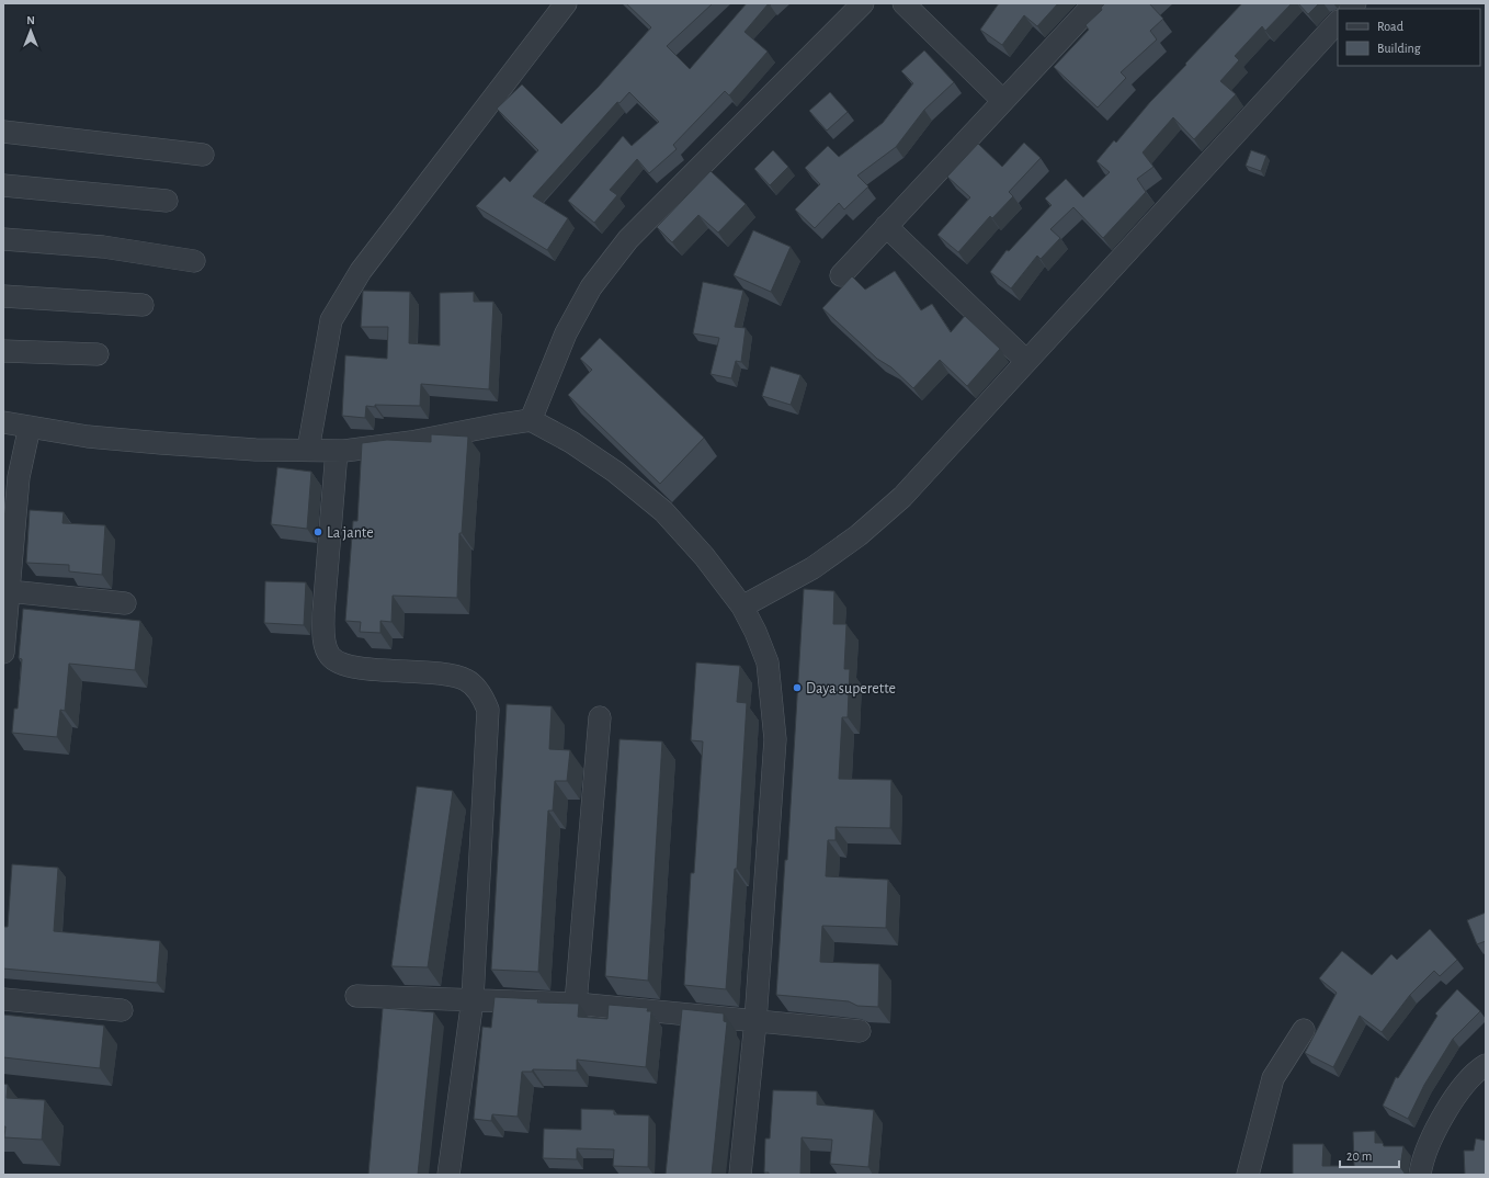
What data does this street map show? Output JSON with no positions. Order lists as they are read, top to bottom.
{
  "places": ["La jante", "Daya superette"],
  "legend": ["Road", "Building"],
  "scale_bar": "20 m",
  "north": "top"
}
